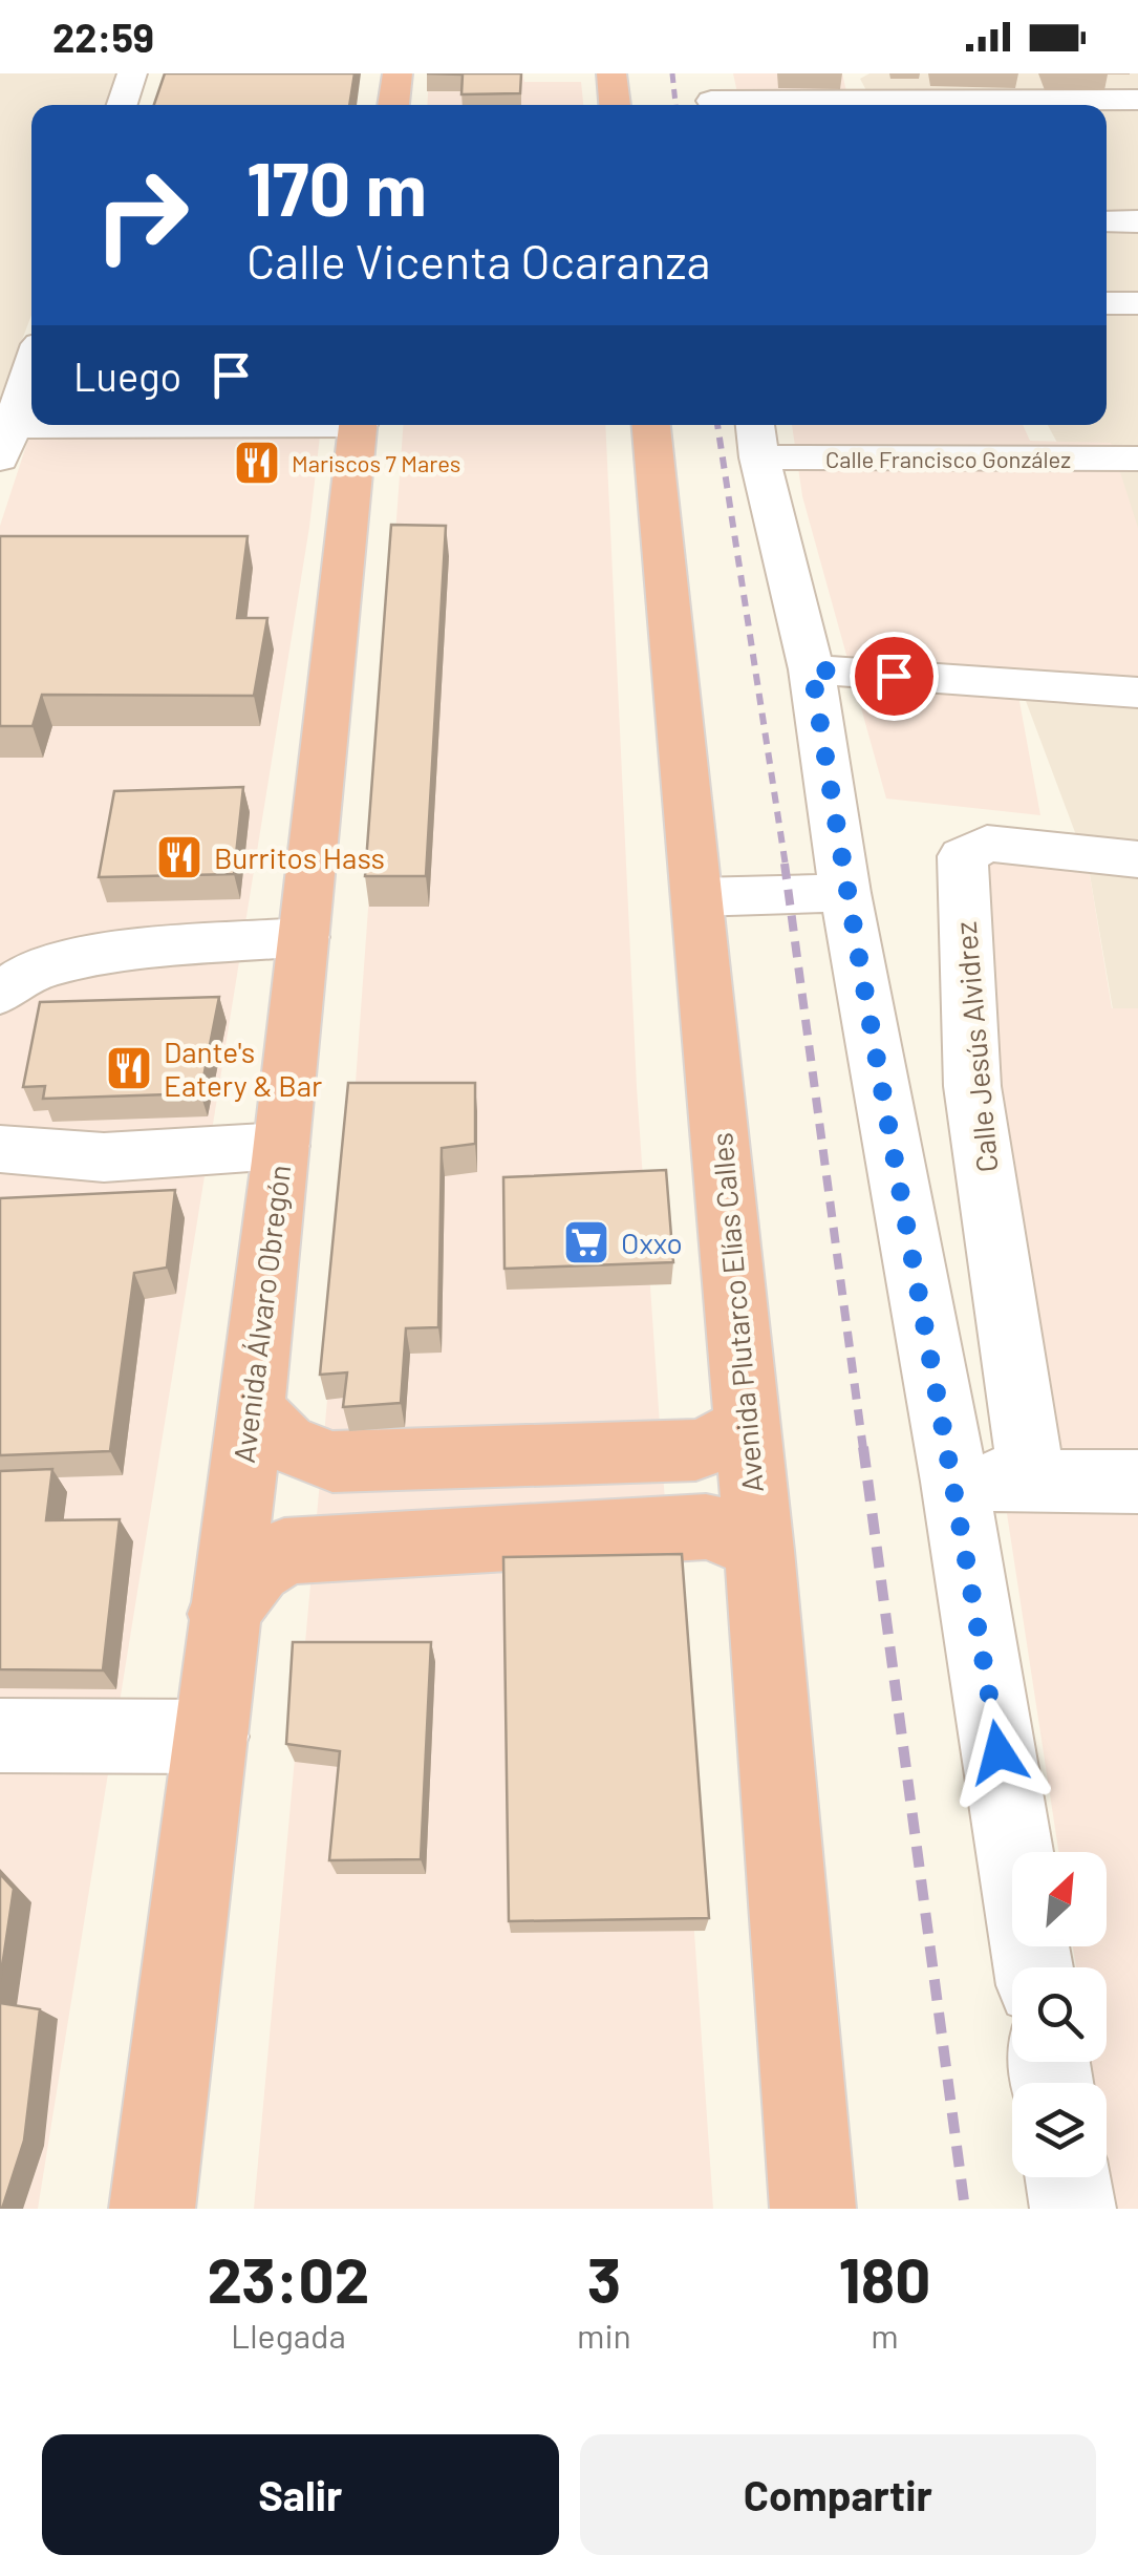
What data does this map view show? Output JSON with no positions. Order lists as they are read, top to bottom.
{
  "streets": {
    "highway": ["Avenida Plutarco Elías Calles", "Avenida Álvaro Obregón"],
    "street": ["Calle Francisco González", "Calle Jesús Alvidrez"]
  },
  "places": {
    "restaurant": ["Mariscos 7 Mares", "Burritos Hass", "Dante's Eatery & Bar"],
    "supermarket": ["Oxxo"]
  },
  "north": "top right",
  "page": {
    "status": "22:59",
    "turn": ["170 m", "Calle Vicenta Ocaranza"],
    "then": "Luego",
    "eta": [
      "23:02",
      "Llegada",
      "3",
      "min",
      "180",
      "m"
    ],
    "buttons": ["Salir", "Compartir"]
  }
}
